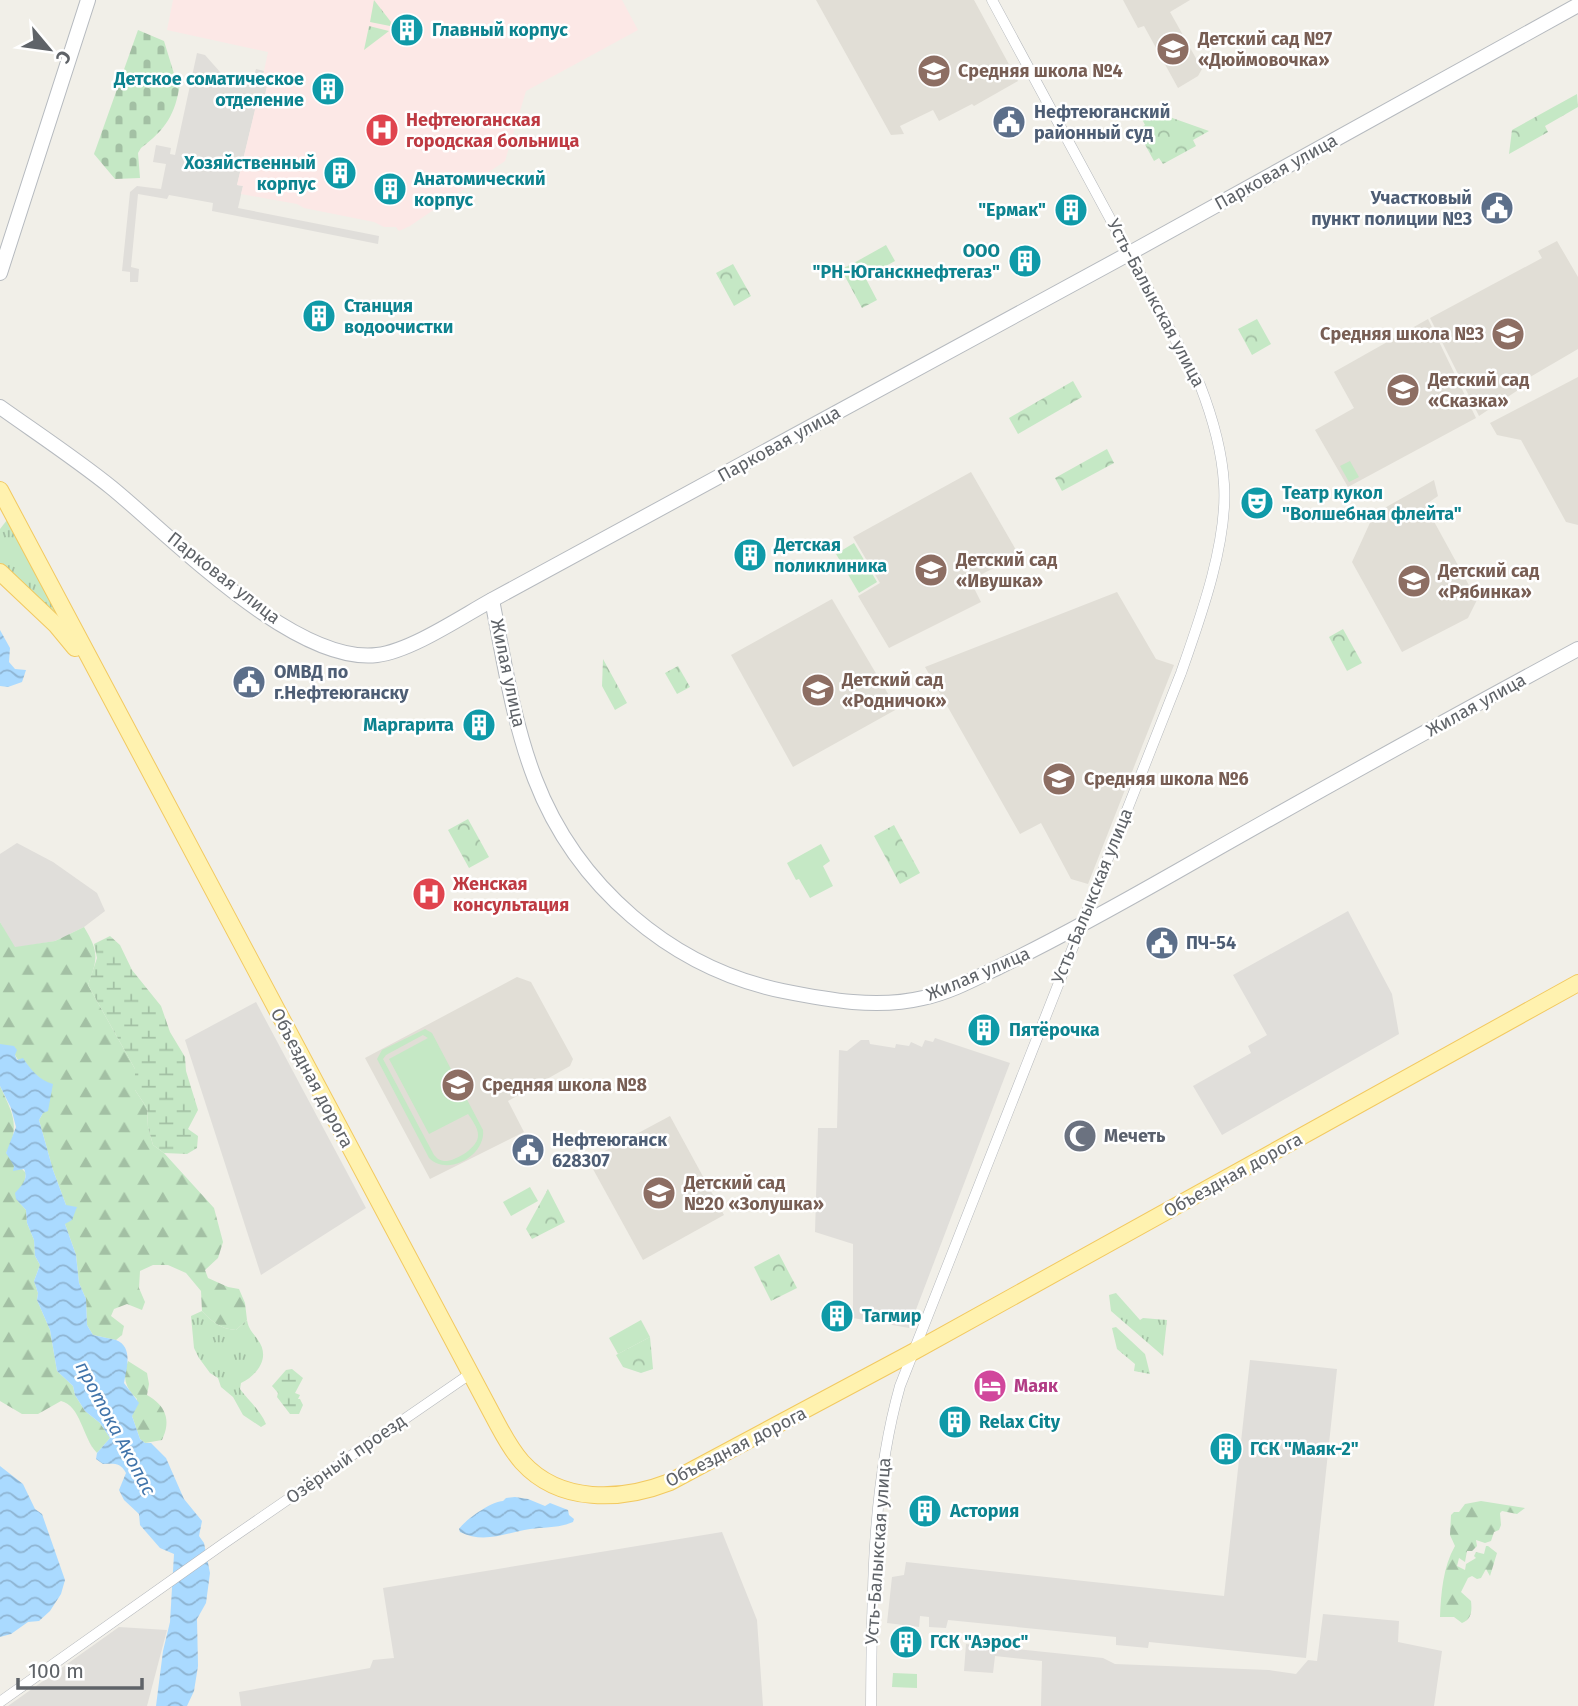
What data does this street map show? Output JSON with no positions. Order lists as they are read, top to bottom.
{
  "streets": {
    "main road": ["Парковая улица", "Жилая улица", "Объездная дорога"],
    "street": ["Усть-Балыкская улица", "Озёрный проезд"]
  },
  "crossings": [
    ["Парковая улица", "Усть-Балыкская улица"],
    ["Парковая улица", "Жилая улица"],
    ["Усть-Балыкская улица", "Жилая улица"],
    ["Усть-Балыкская улица", "Объездная дорога"],
    ["Объездная дорога", "Озёрный проезд"]
  ],
  "water": ["протока Акопас"],
  "places": {
    "building": [
      "Главный корпус",
      "Детское соматическое отделение",
      "Хозяйственный корпус",
      "Анатомический корпус",
      "\"Ермак\"",
      "ООО \"РН-Юганскнефтегаз\"",
      "Станция водоочистки",
      "Детская поликлиника",
      "Маргарита",
      "Пятёрочка",
      "Тагмир",
      "Relax City",
      "ГСК \"Маяк-2\"",
      "Астория",
      "ГСК \"Аэрос\""
    ],
    "school or university": [
      "Детский сад №7 «Дюймовочка»",
      "Средняя школа №4",
      "Средняя школа №3",
      "Детский сад «Сказка»",
      "Детский сад «Ивушка»",
      "Детский сад «Рябинка»",
      "Детский сад «Родничок»",
      "Средняя школа №6",
      "Средняя школа №8",
      "Детский сад №20 «Золушка»"
    ],
    "public building": [
      "Нефтеюганский районный суд",
      "Участковый пункт полиции №3",
      "ОМВД по г.Нефтеюганску",
      "ПЧ-54",
      "Нефтеюганск 628307"
    ],
    "hospital": ["Нефтеюганская городская больница", "Женская консультация"],
    "theatre": ["Театр кукол \"Волшебная флейта\""],
    "mosque": ["Мечеть"],
    "hotel": ["Маяк"]
  },
  "scale_bar": "100 m",
  "north": "bottom right"
}
